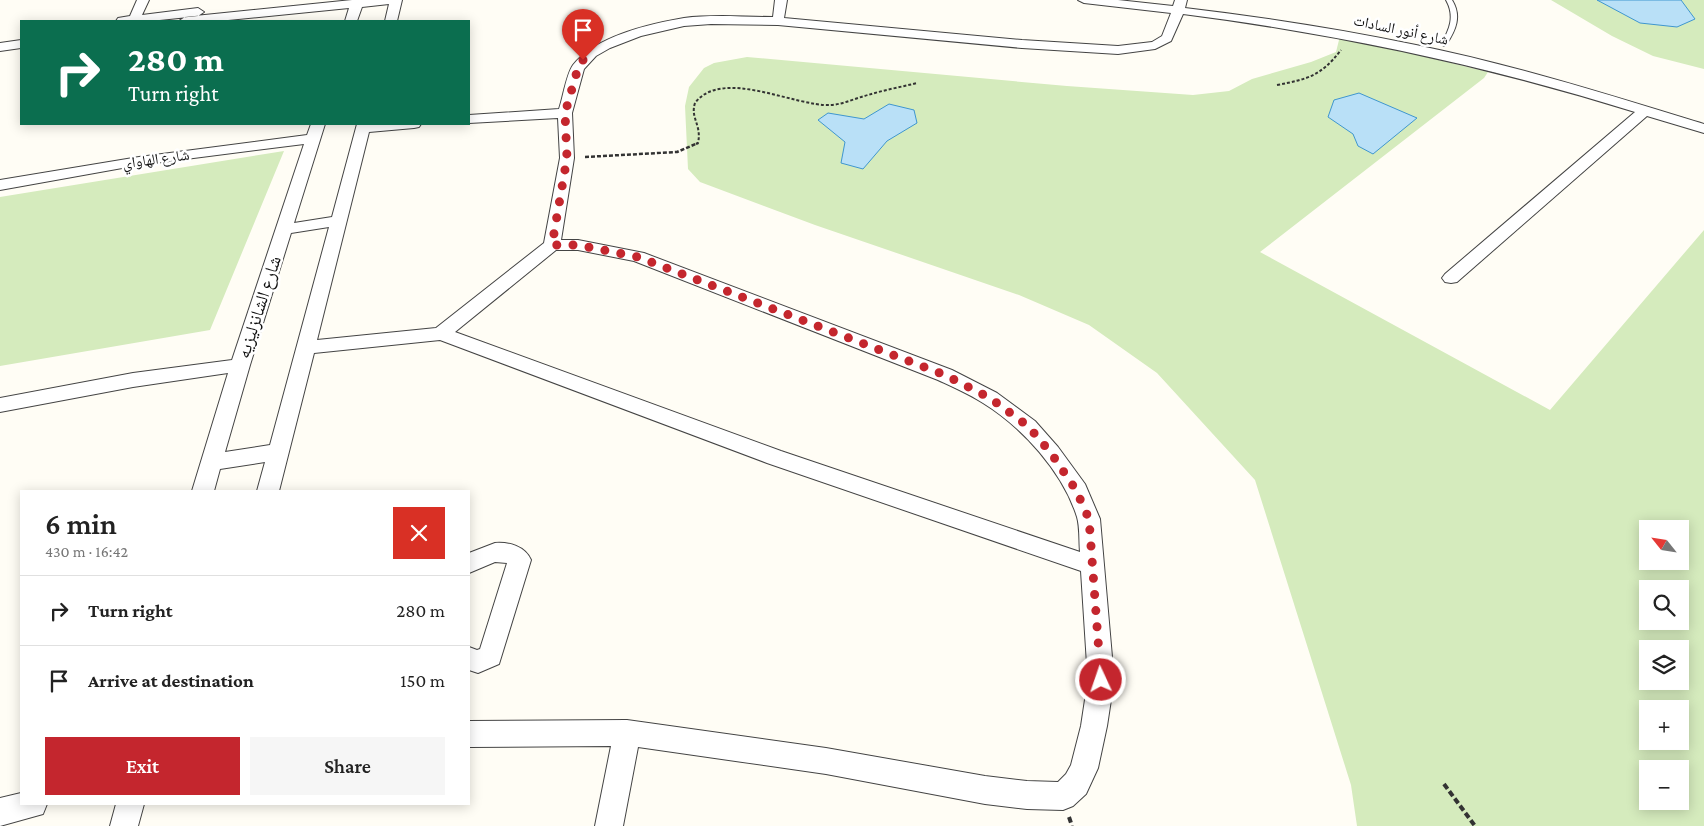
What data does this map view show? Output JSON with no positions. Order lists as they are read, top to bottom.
{
  "streets": {
    "street": ["شارع أنور السادات", "شارع الهاواي", "شارع الشانزليزيه"]
  },
  "crossings": [
    ["شارع الهاواي", "شارع الشانزليزيه"]
  ],
  "north": "top left",
  "page": {
    "turn": ["280 m", "Turn right"],
    "heading": ["6 min", "430 m · 16:42"],
    "map_buttons": ["+", "−"],
    "list": [
      {
        "name": "Turn right",
        "value": "280 m"
      },
      {
        "name": "Arrive at destination",
        "value": "150 m"
      }
    ],
    "buttons": ["Exit", "Share"]
  }
}
